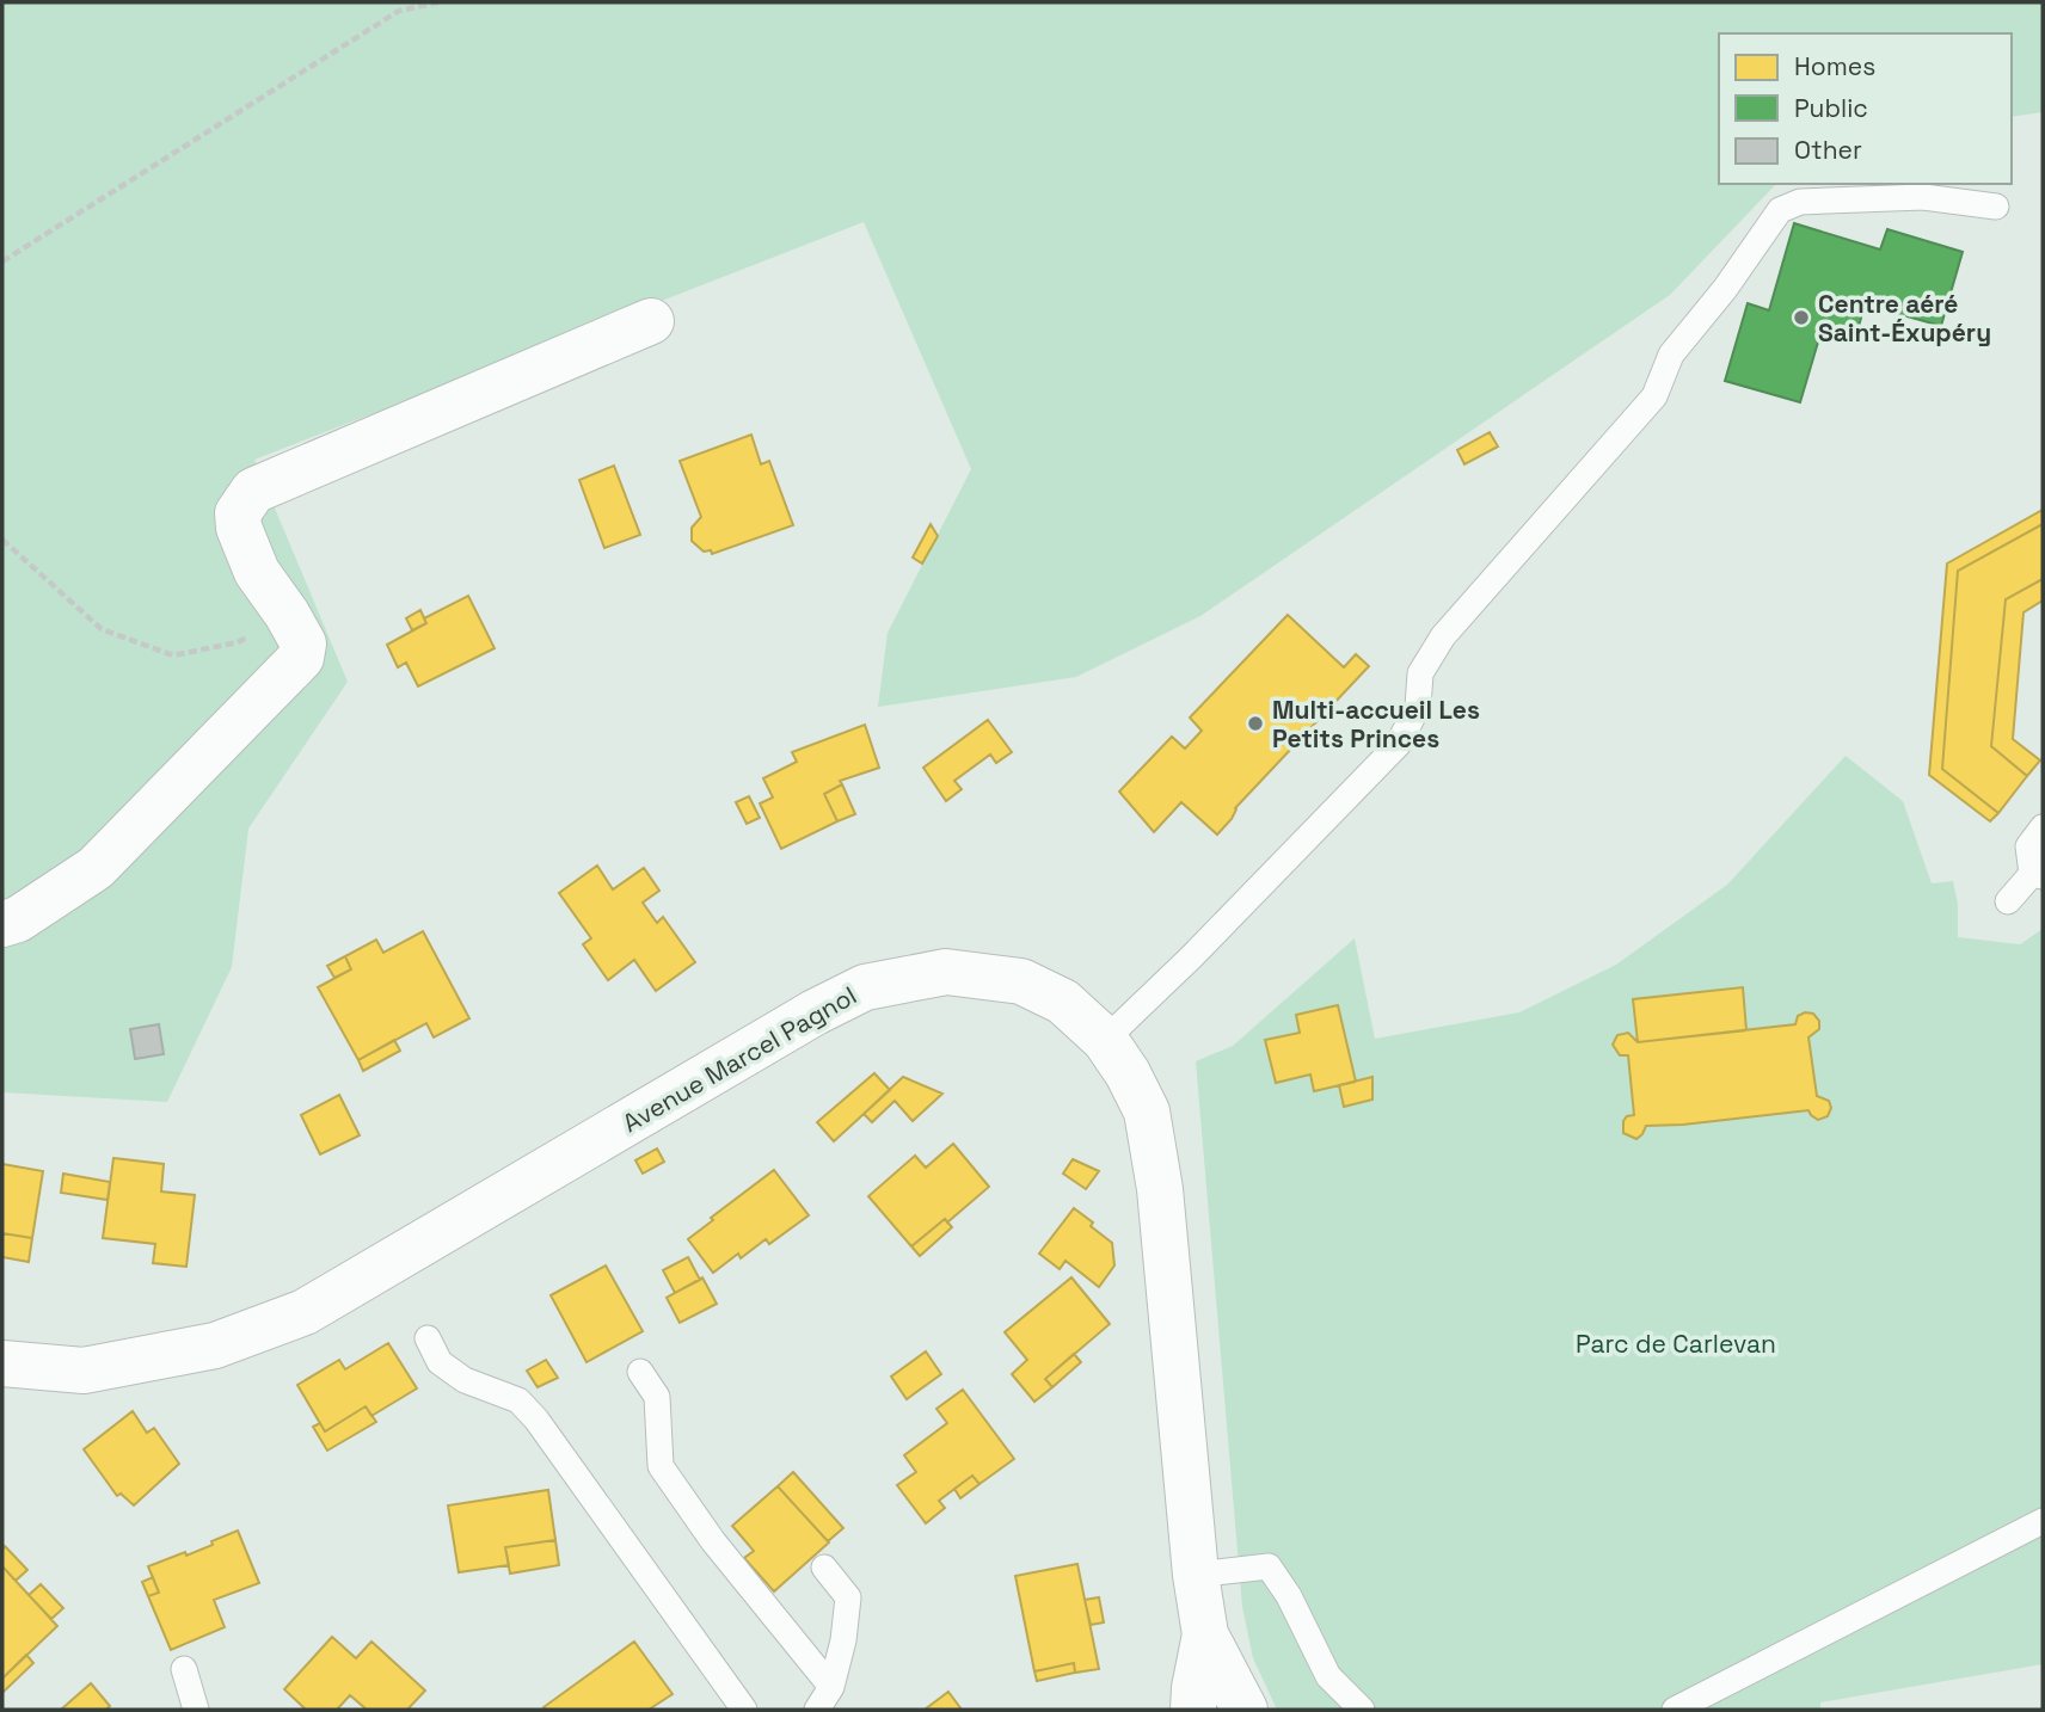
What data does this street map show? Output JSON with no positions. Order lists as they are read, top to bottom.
{
  "streets": {
    "street": ["Avenue Marcel Pagnol"]
  },
  "parks": ["Parc de Carlevan"],
  "places": ["Centre aéré Saint-Éxupéry", "Multi-accueil Les Petits Princes"],
  "legend": ["Homes", "Public", "Other"]
}
